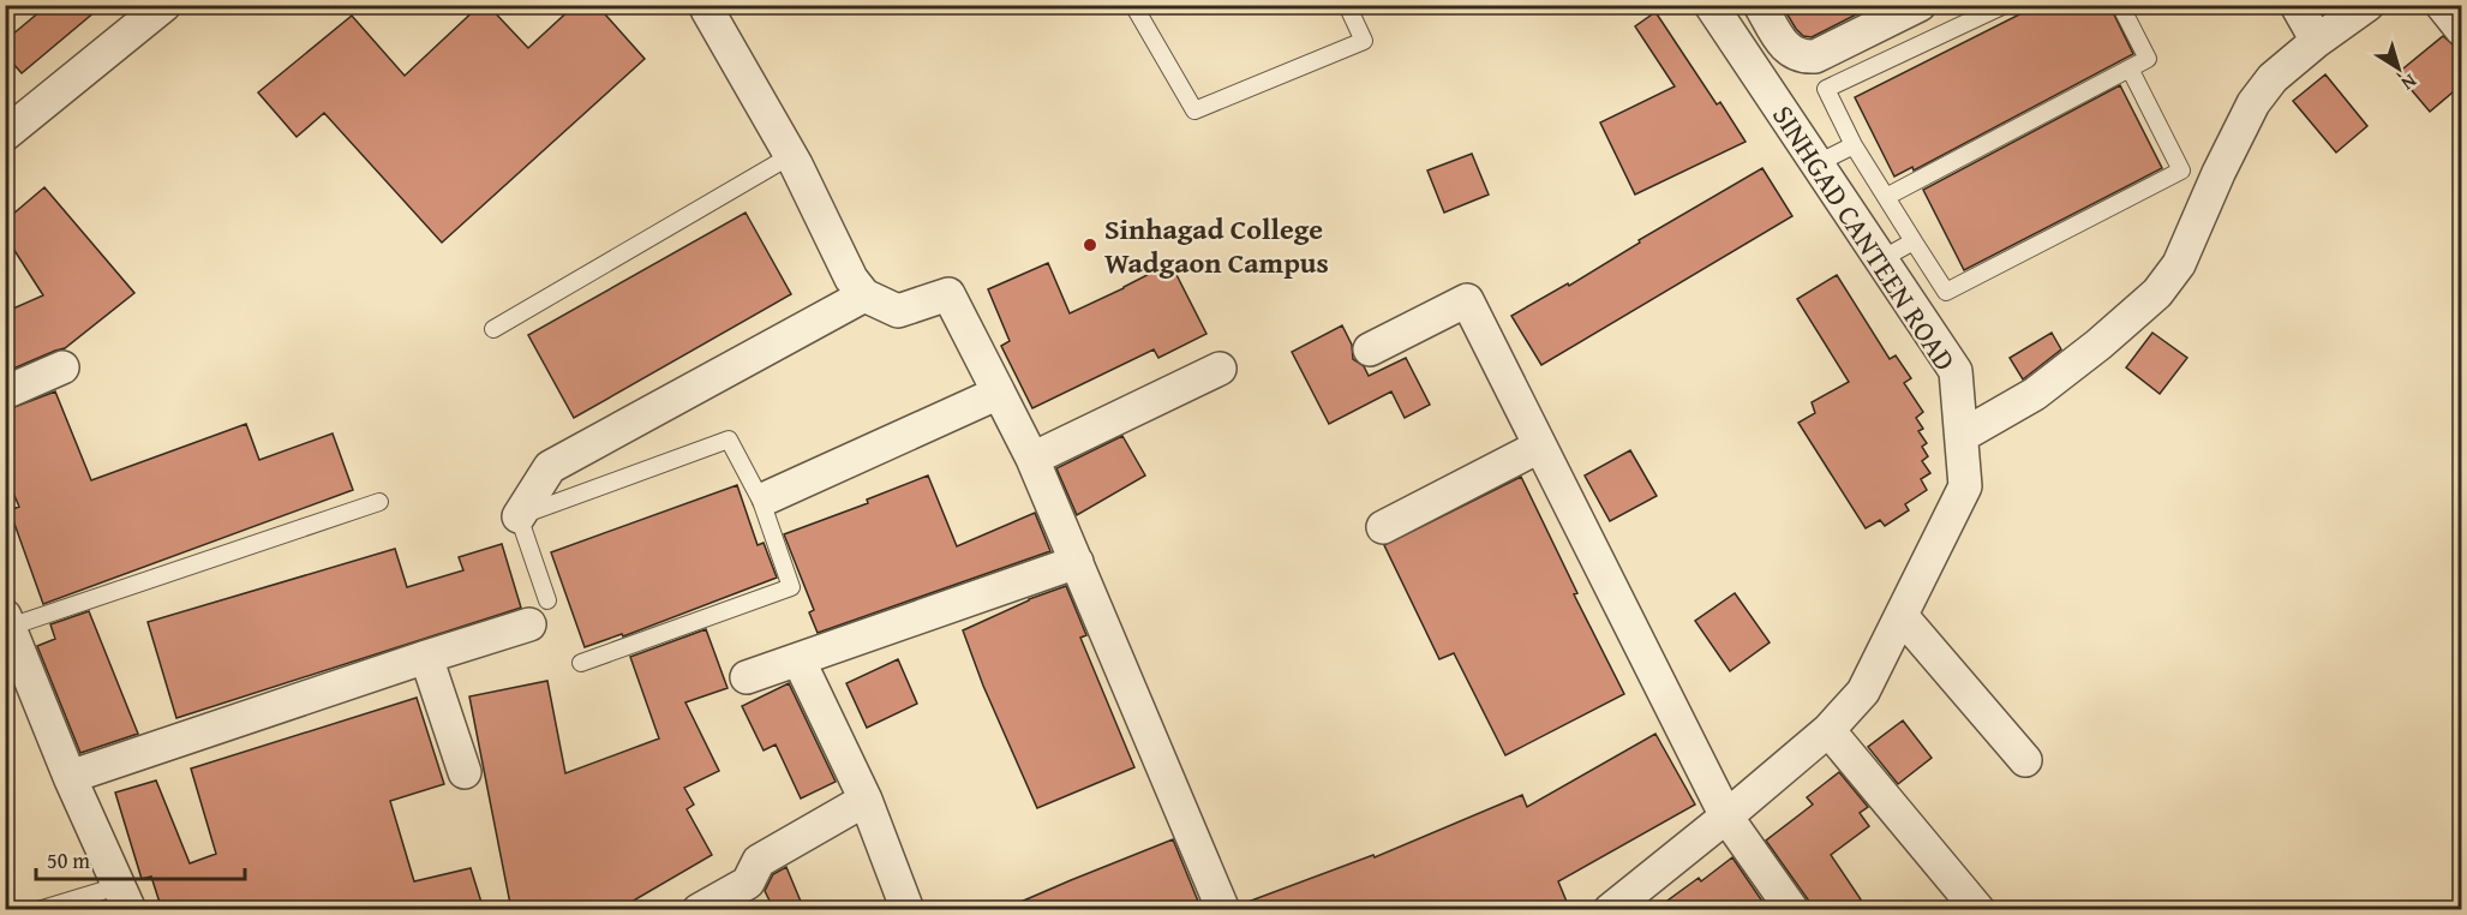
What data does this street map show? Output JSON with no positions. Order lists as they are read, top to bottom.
{
  "streets": {
    "street": ["SINHGAD CANTEEN ROAD"]
  },
  "places": ["Sinhagad College Wadgaon Campus"],
  "scale_bar": "50 m",
  "north": "bottom right"
}
